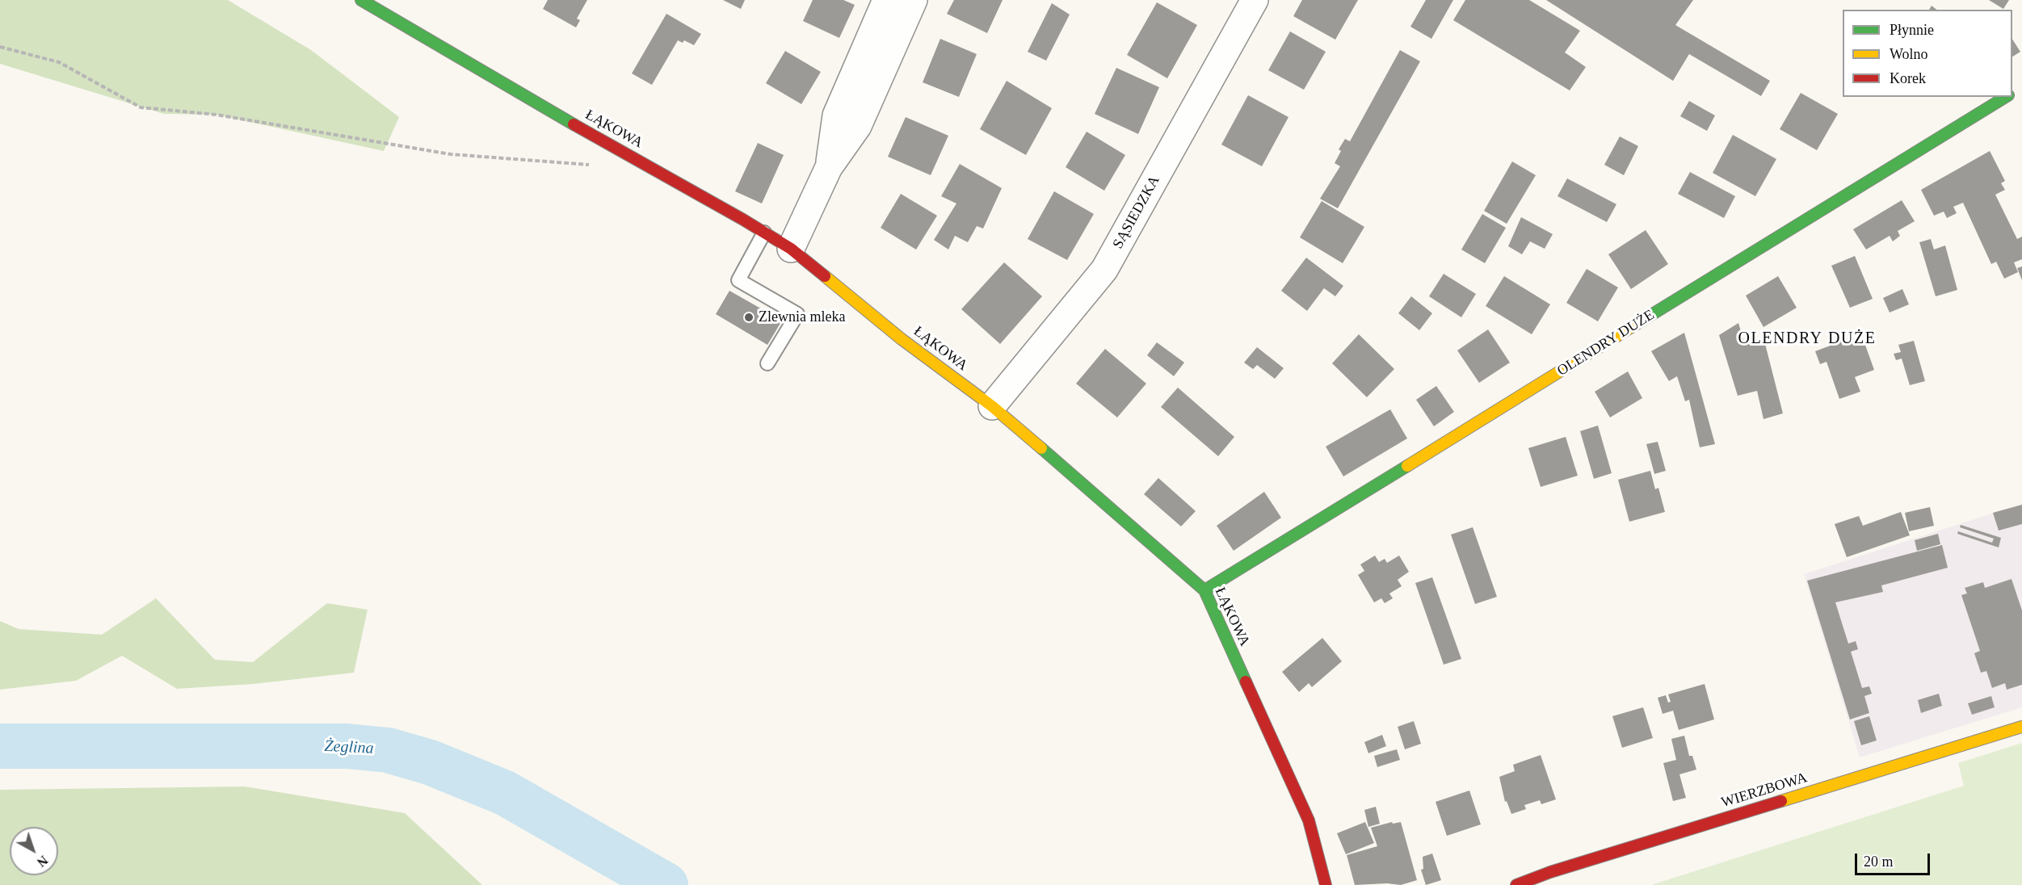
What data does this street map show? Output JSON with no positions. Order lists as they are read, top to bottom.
{
  "streets": {
    "street": [
      "ŁĄKOWA",
      "SĄSIEDZKA",
      "OLENDRY DUŻE",
      "WIERZBOWA"
    ]
  },
  "crossings": [
    ["ŁĄKOWA", "SĄSIEDZKA"],
    ["ŁĄKOWA", "OLENDRY DUŻE"]
  ],
  "districts": ["OLENDRY DUŻE"],
  "water": ["Żeglina"],
  "places": ["Zlewnia mleka"],
  "legend": ["Płynnie", "Wolno", "Korek"],
  "scale_bar": "20 m",
  "north": "bottom right"
}
